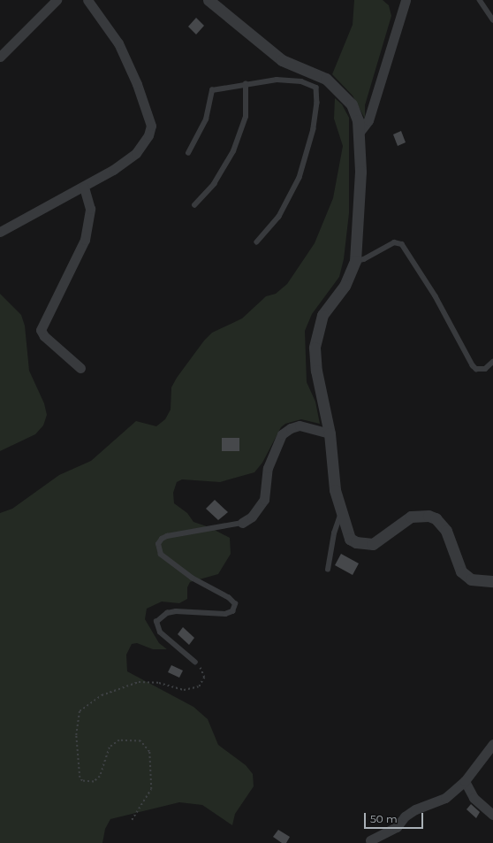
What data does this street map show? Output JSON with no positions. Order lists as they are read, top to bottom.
{
  "scale_bar": "50 m"
}
